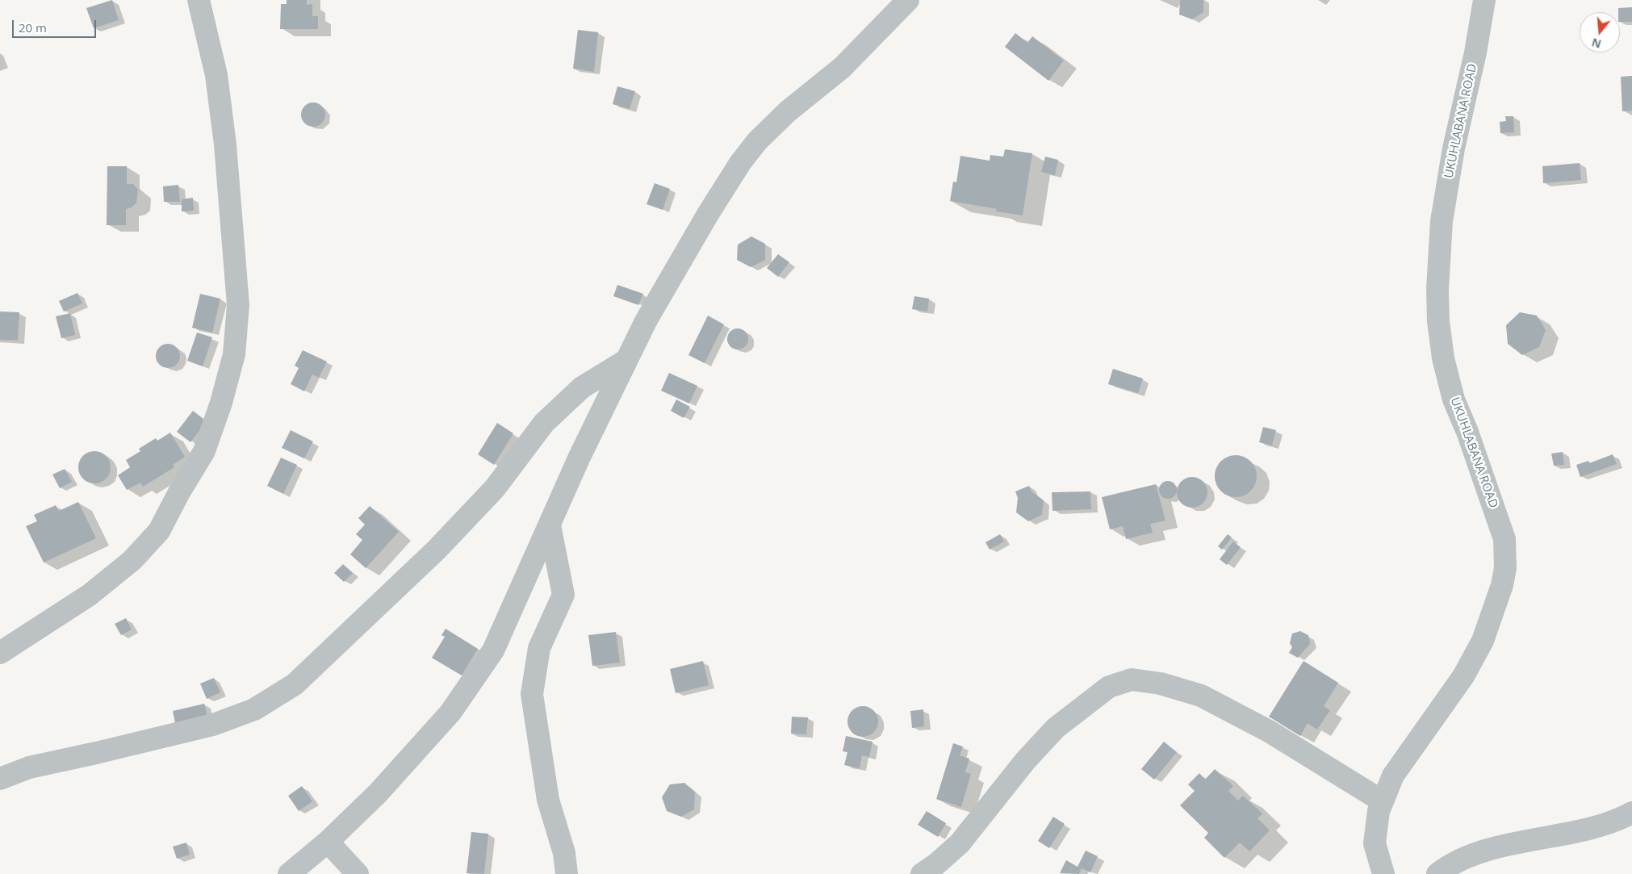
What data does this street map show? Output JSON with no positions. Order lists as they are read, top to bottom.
{
  "streets": {
    "street": ["UKUHLABANA ROAD"]
  },
  "scale_bar": "20 m",
  "north": "bottom"
}
